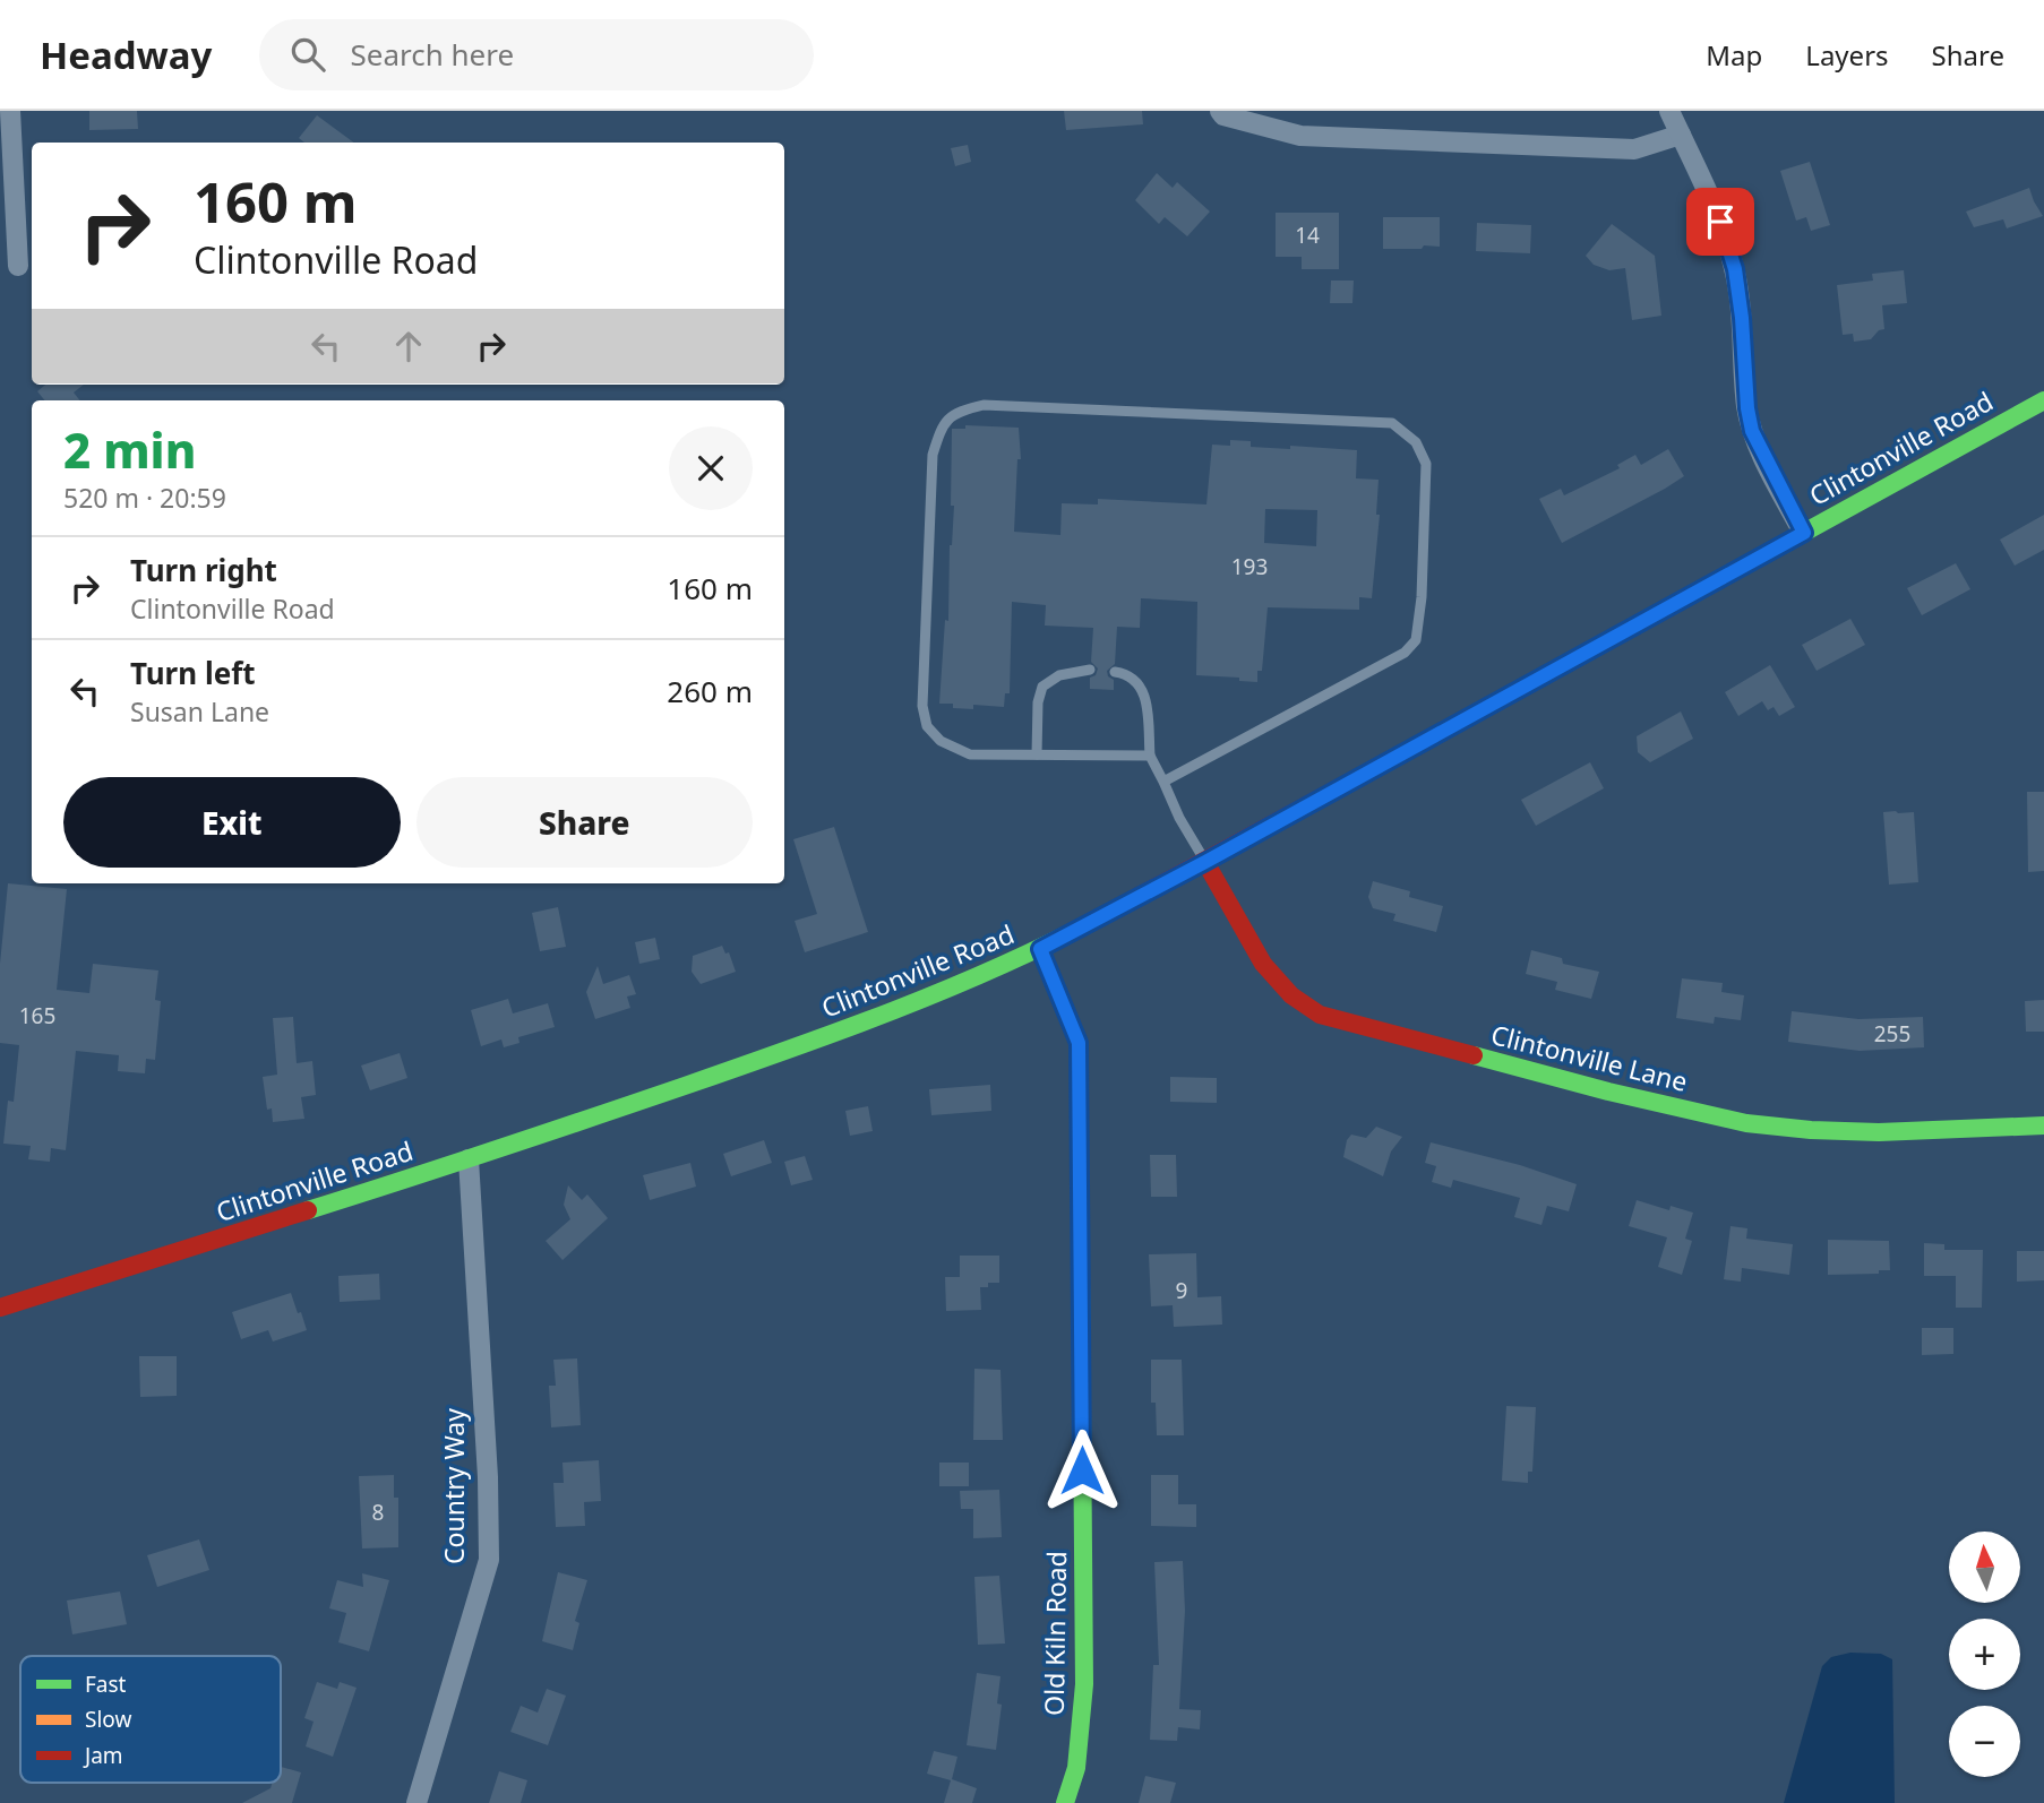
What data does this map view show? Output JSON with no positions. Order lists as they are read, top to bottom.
{
  "streets": {
    "main road": ["Clintonville Road", "Clintonville Lane", "Old Kiln Road"],
    "street": ["Country Way"]
  },
  "crossings": [
    ["Clintonville Road", "Clintonville Lane"],
    ["Clintonville Road", "Country Way"],
    ["Clintonville Road", "Old Kiln Road"]
  ],
  "house_numbers": [
    "14",
    "193",
    "165",
    "255",
    "9",
    "8"
  ],
  "legend": ["Fast", "Slow", "Jam"],
  "north": "top",
  "page": {
    "header": "Headway",
    "search": "Search here",
    "nav": ["Map", "Layers", "Share"],
    "turn": ["160 m", "Clintonville Road"],
    "heading": ["2 min", "520 m · 20:59"],
    "list": [
      {
        "name": "Turn right",
        "note": "Clintonville Road",
        "value": "160 m"
      },
      {
        "name": "Turn left",
        "note": "Susan Lane",
        "value": "260 m"
      }
    ],
    "buttons": ["Exit", "Share"],
    "map_buttons": ["+", "−"]
  }
}
